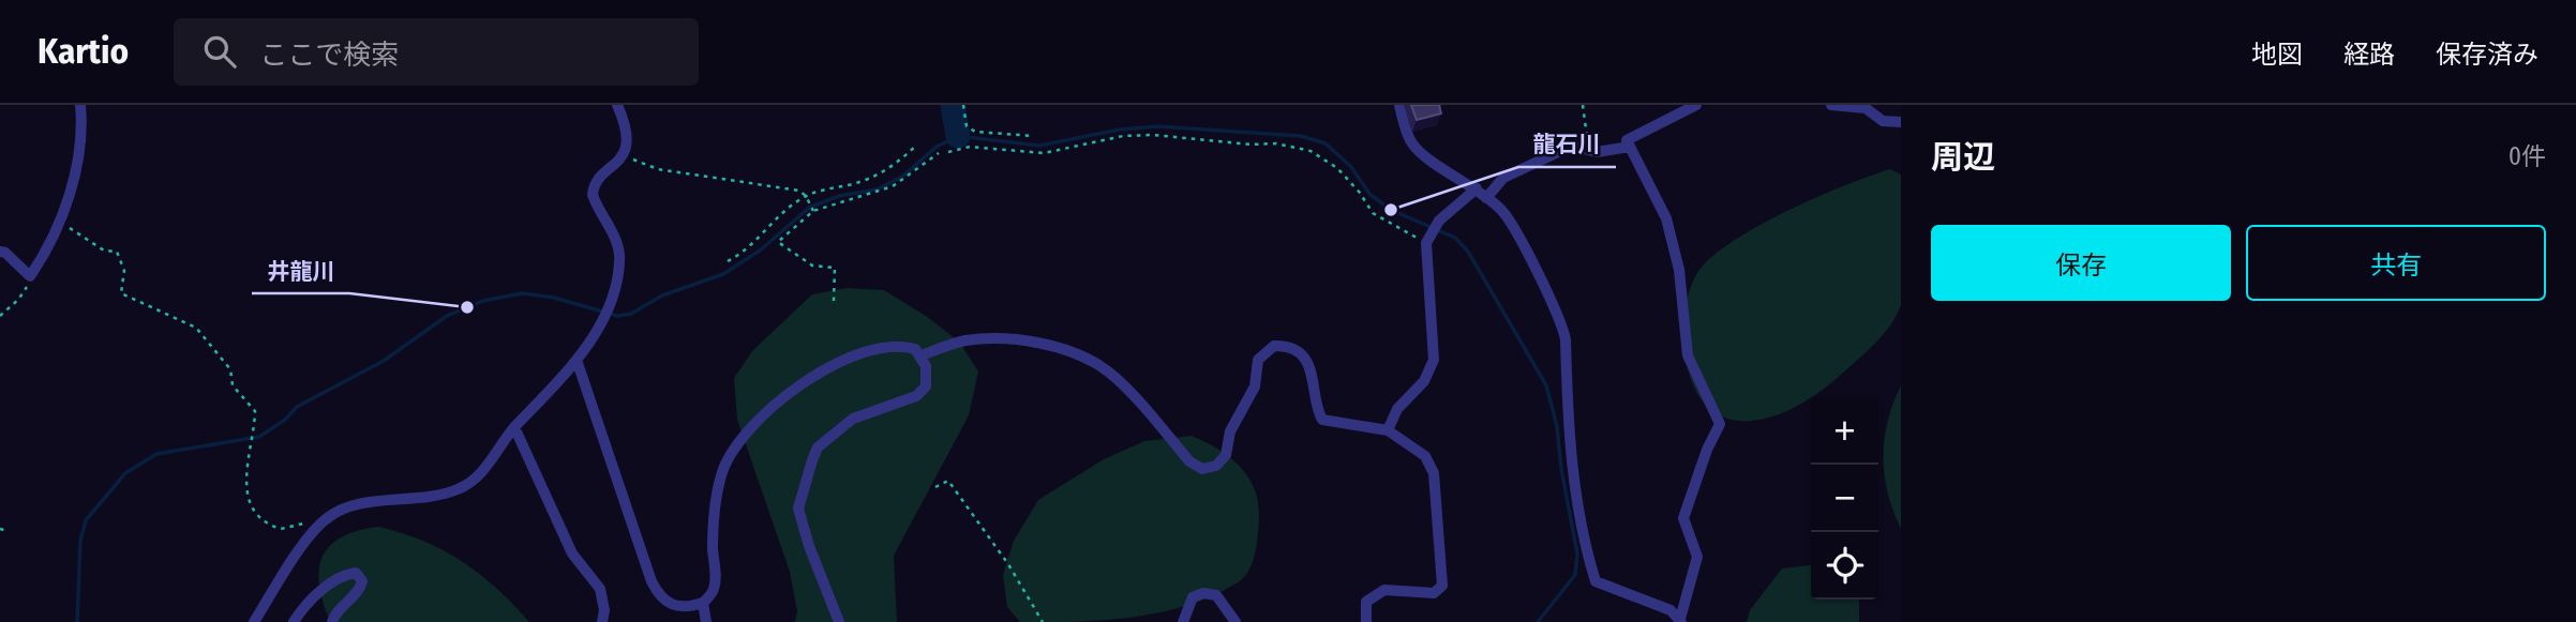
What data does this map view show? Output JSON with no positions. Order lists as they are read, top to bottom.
{
  "places": ["龍石川", "井龍川"],
  "page": {
    "header": "Kartio",
    "search": "ここで検索",
    "nav": ["地図", "経路", "保存済み"],
    "heading": ["周辺", "0件"],
    "buttons": ["保存", "共有"],
    "map_buttons": ["+", "−"]
  }
}
